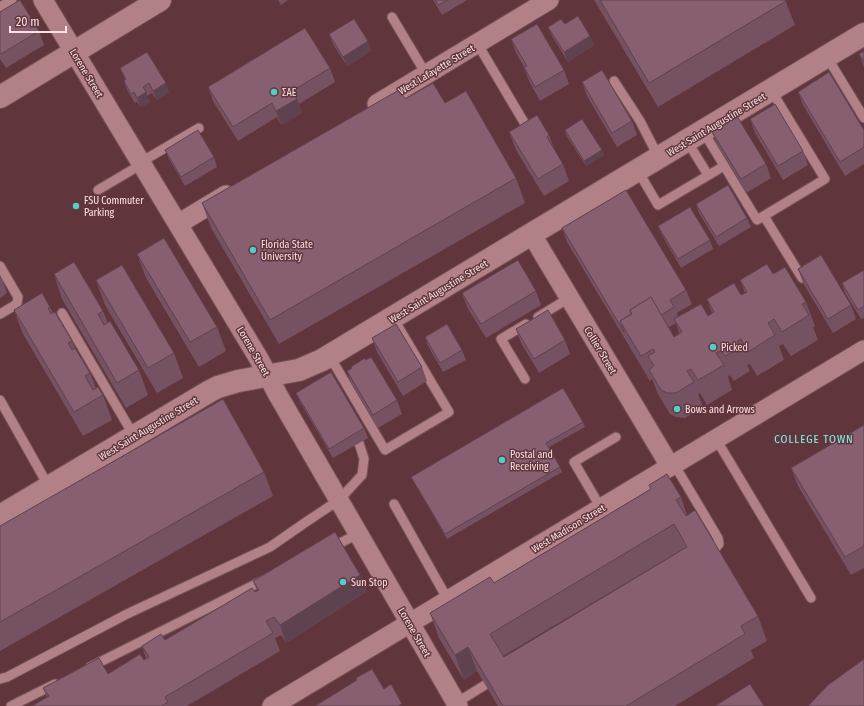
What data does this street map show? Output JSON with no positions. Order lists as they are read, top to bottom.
{
  "streets": {
    "main road": ["West Saint Augustine Street"],
    "street": [
      "West Lafayette Street",
      "Lorene Street",
      "Collier Street",
      "West Madison Street"
    ]
  },
  "crossings": [
    ["Lorene Street", "West Saint Augustine Street"],
    ["Lorene Street", "West Madison Street"],
    ["West Saint Augustine Street", "Collier Street"],
    ["Collier Street", "West Madison Street"]
  ],
  "districts": ["COLLEGE TOWN"],
  "places": [
    "ΣΑΕ",
    "FSU Commuter Parking",
    "Florida State University",
    "Picked",
    "Bows and Arrows",
    "Postal and Receiving",
    "Sun Stop"
  ],
  "scale_bar": "20 m"
}
